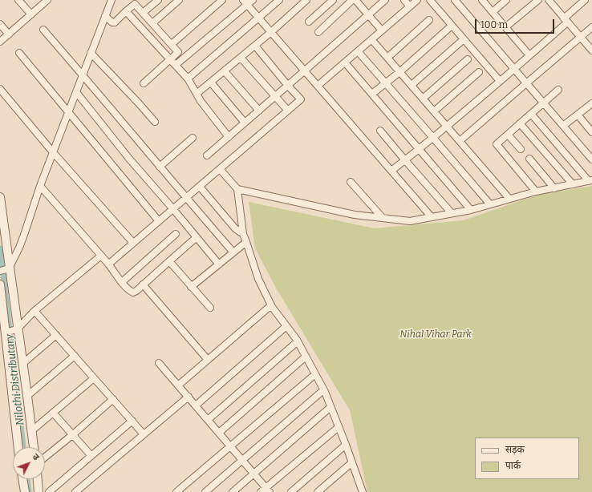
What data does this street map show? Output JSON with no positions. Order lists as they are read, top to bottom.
{
  "water": ["Nilothi Distributary"],
  "parks": ["Nihal Vihar Park"],
  "legend": ["सड़क", "पार्क"],
  "scale_bar": "100 m",
  "north": "top right"
}
